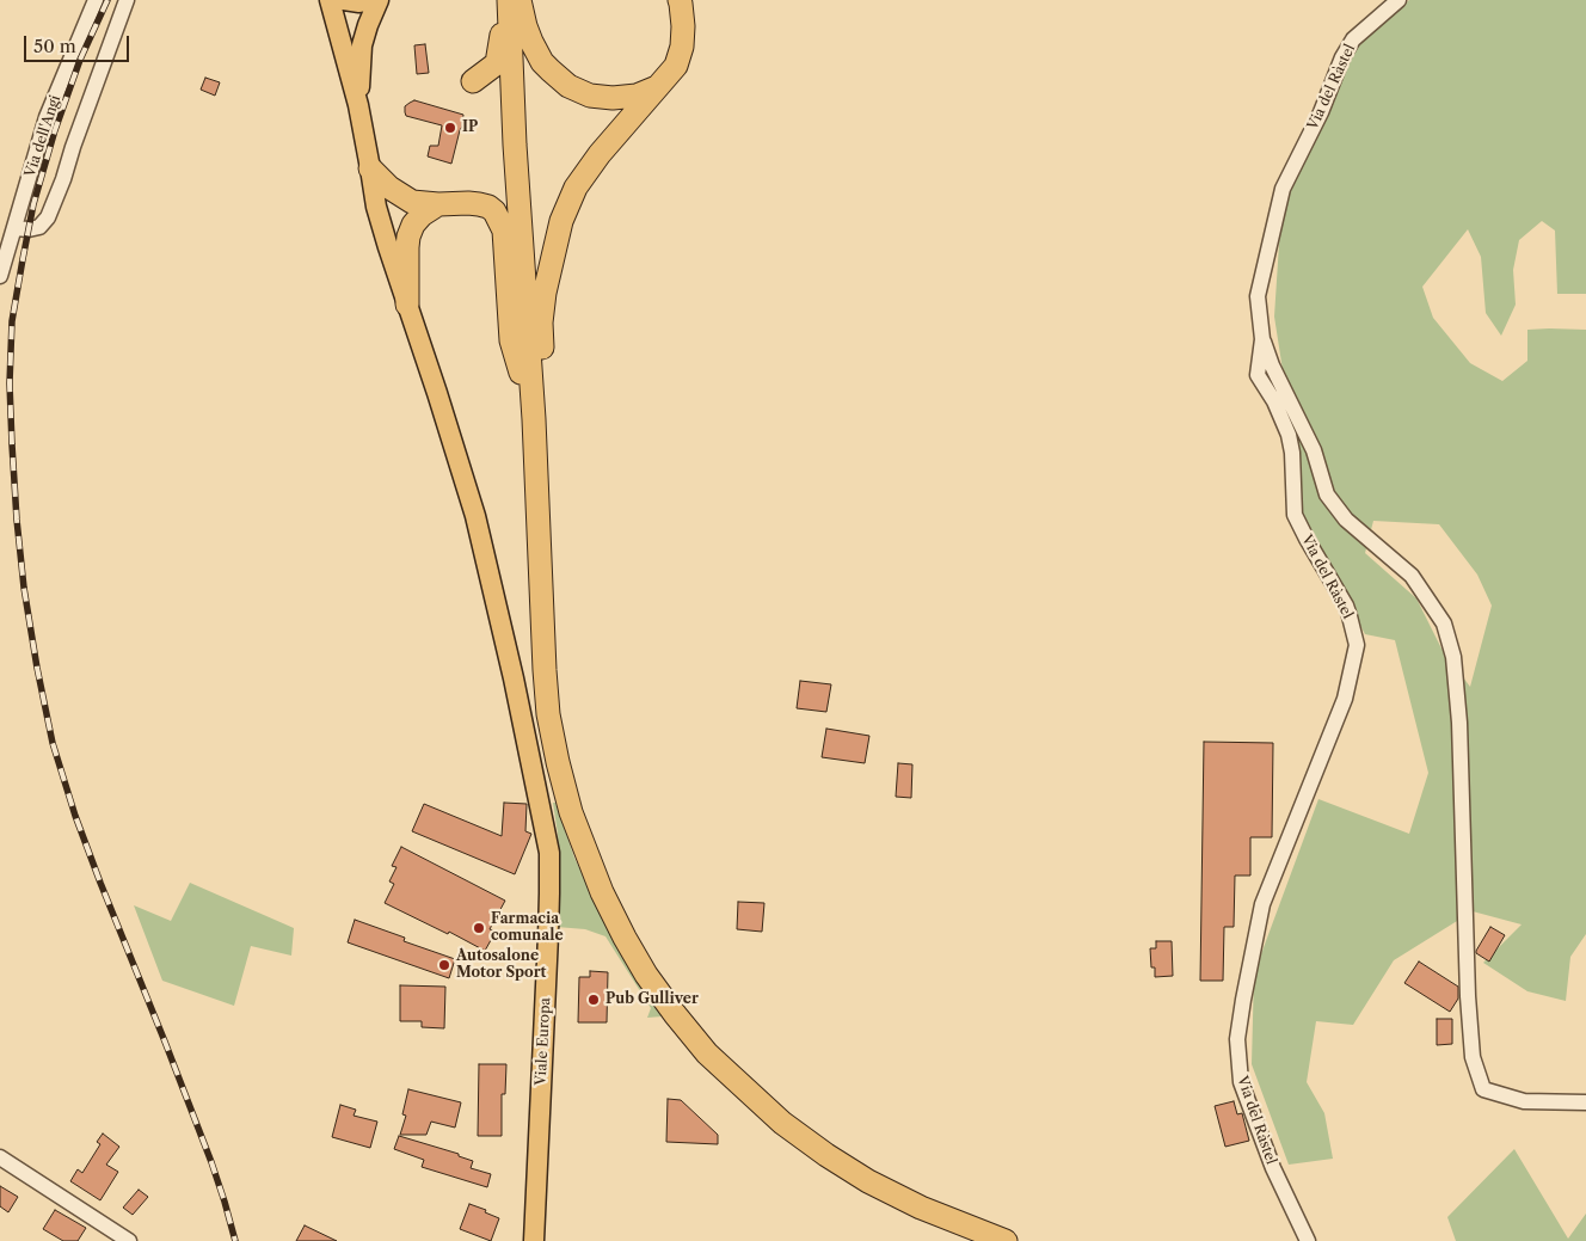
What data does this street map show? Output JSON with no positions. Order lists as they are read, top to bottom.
{
  "streets": {
    "main road": ["Viale Europa"],
    "street": ["Via del Ràstel", "Via dell'Angi"]
  },
  "places": [
    "IP",
    "Farmacia comunale",
    "Autosalone Motor Sport",
    "Pub Gulliver"
  ],
  "scale_bar": "50 m"
}
